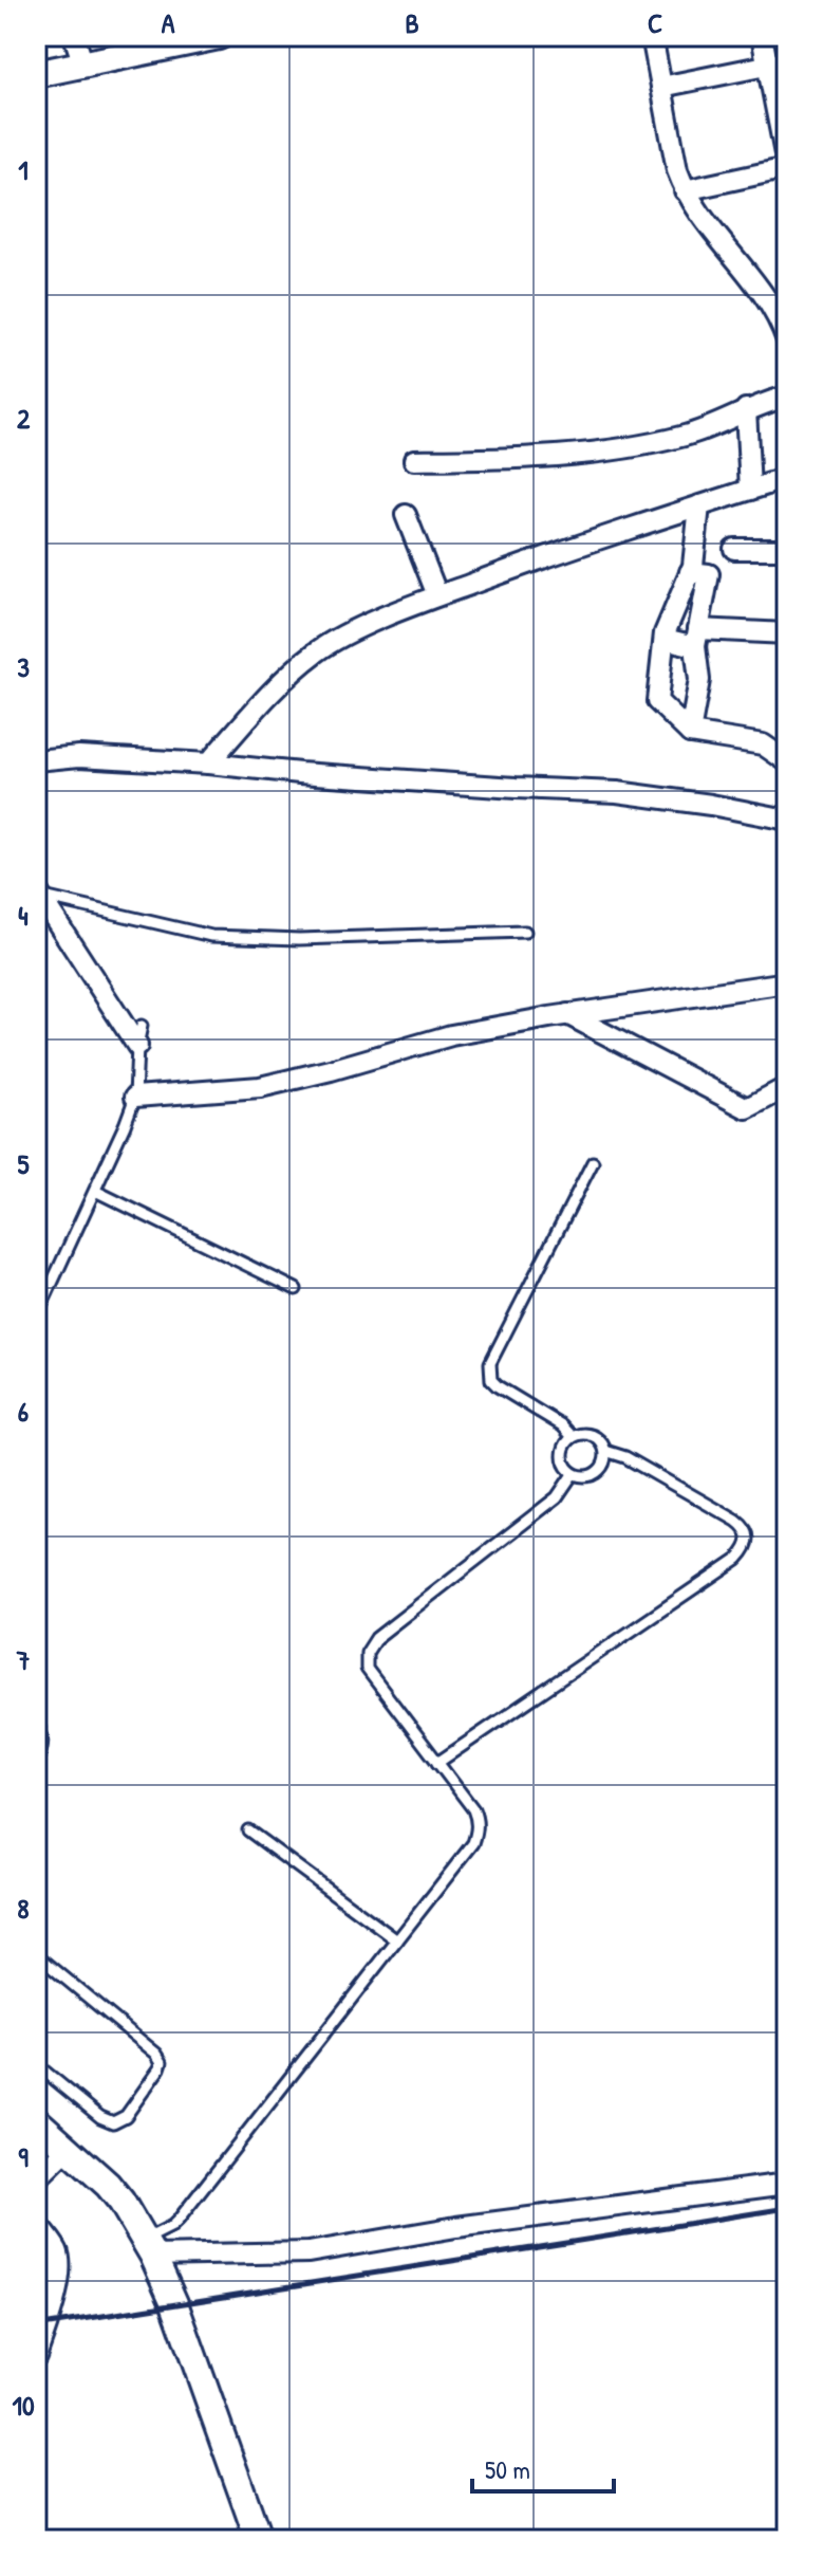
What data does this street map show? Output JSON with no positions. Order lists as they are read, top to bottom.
{
  "scale_bar": "50 m",
  "grid": {
    "columns": ["A", "B", "C"],
    "rows": [
      "1",
      "2",
      "3",
      "4",
      "5",
      "6",
      "7",
      "8",
      "9",
      "10"
    ]
  }
}
